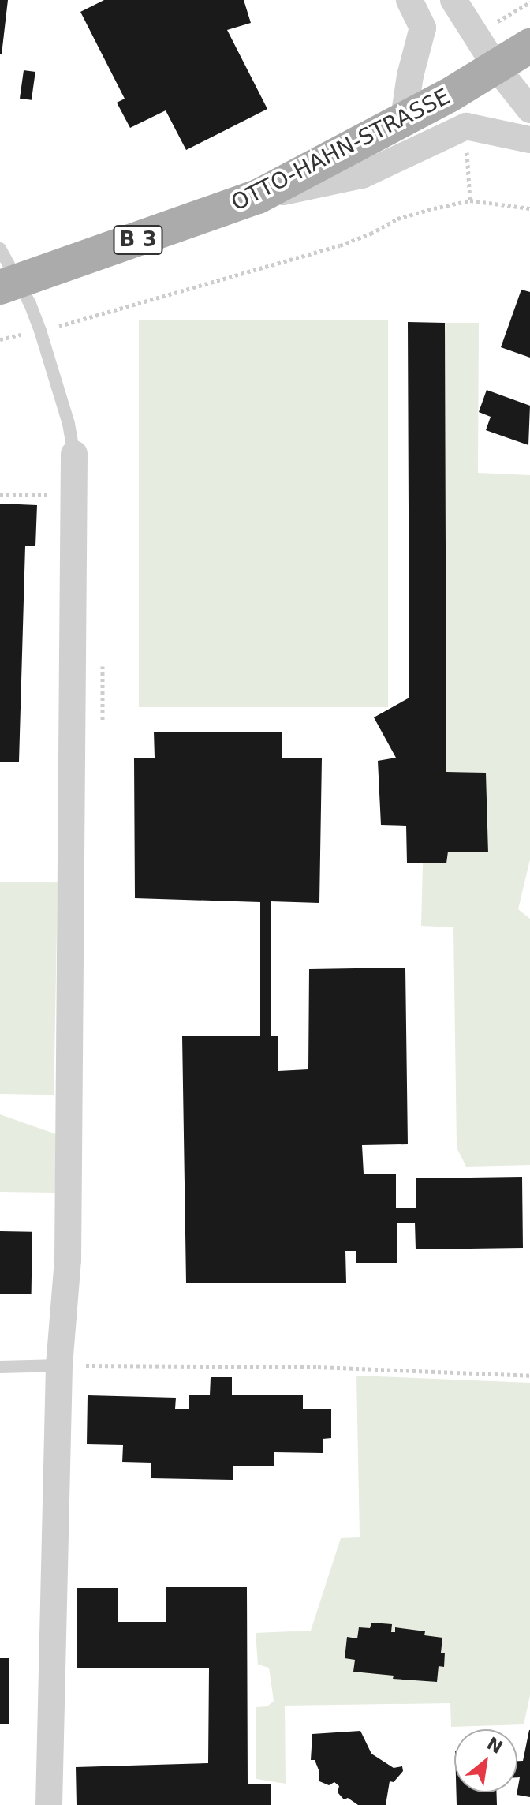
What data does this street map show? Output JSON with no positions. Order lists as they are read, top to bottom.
{
  "streets": {
    "main road": ["OTTO-HAHN-STRASSE", "B 3"]
  },
  "north": "top right"
}
